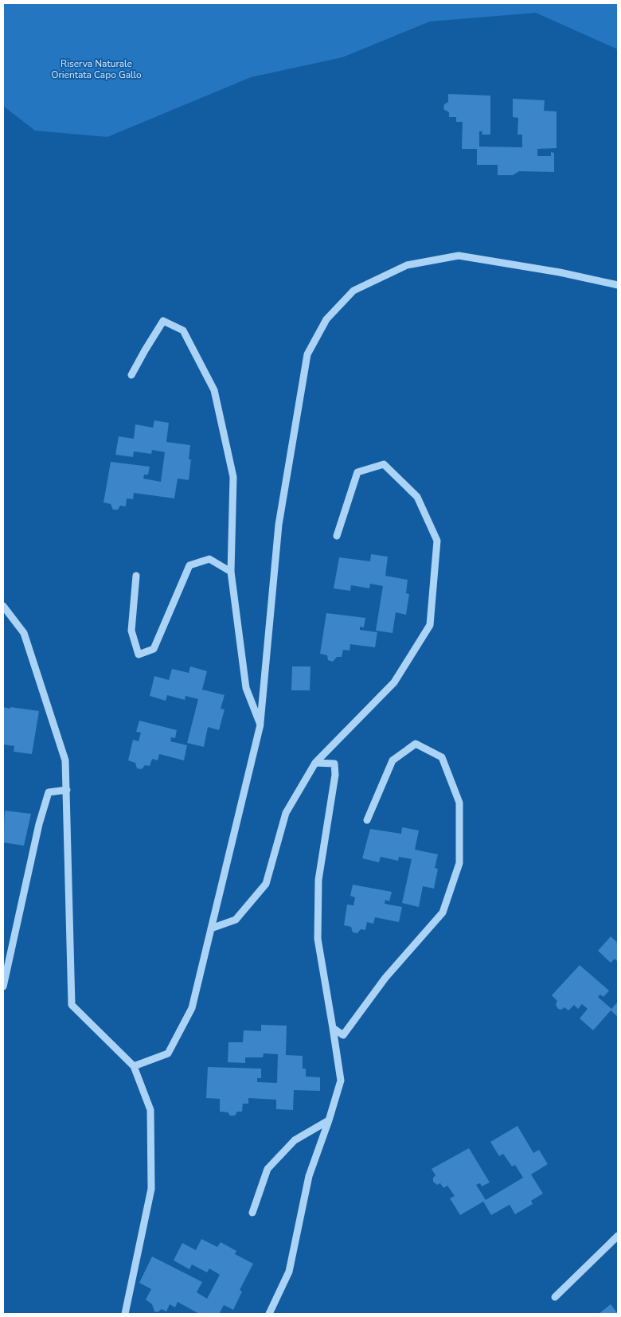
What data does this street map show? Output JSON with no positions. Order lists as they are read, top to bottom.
{
  "parks": ["Riserva Naturale Orientata Capo Gallo"]
}
